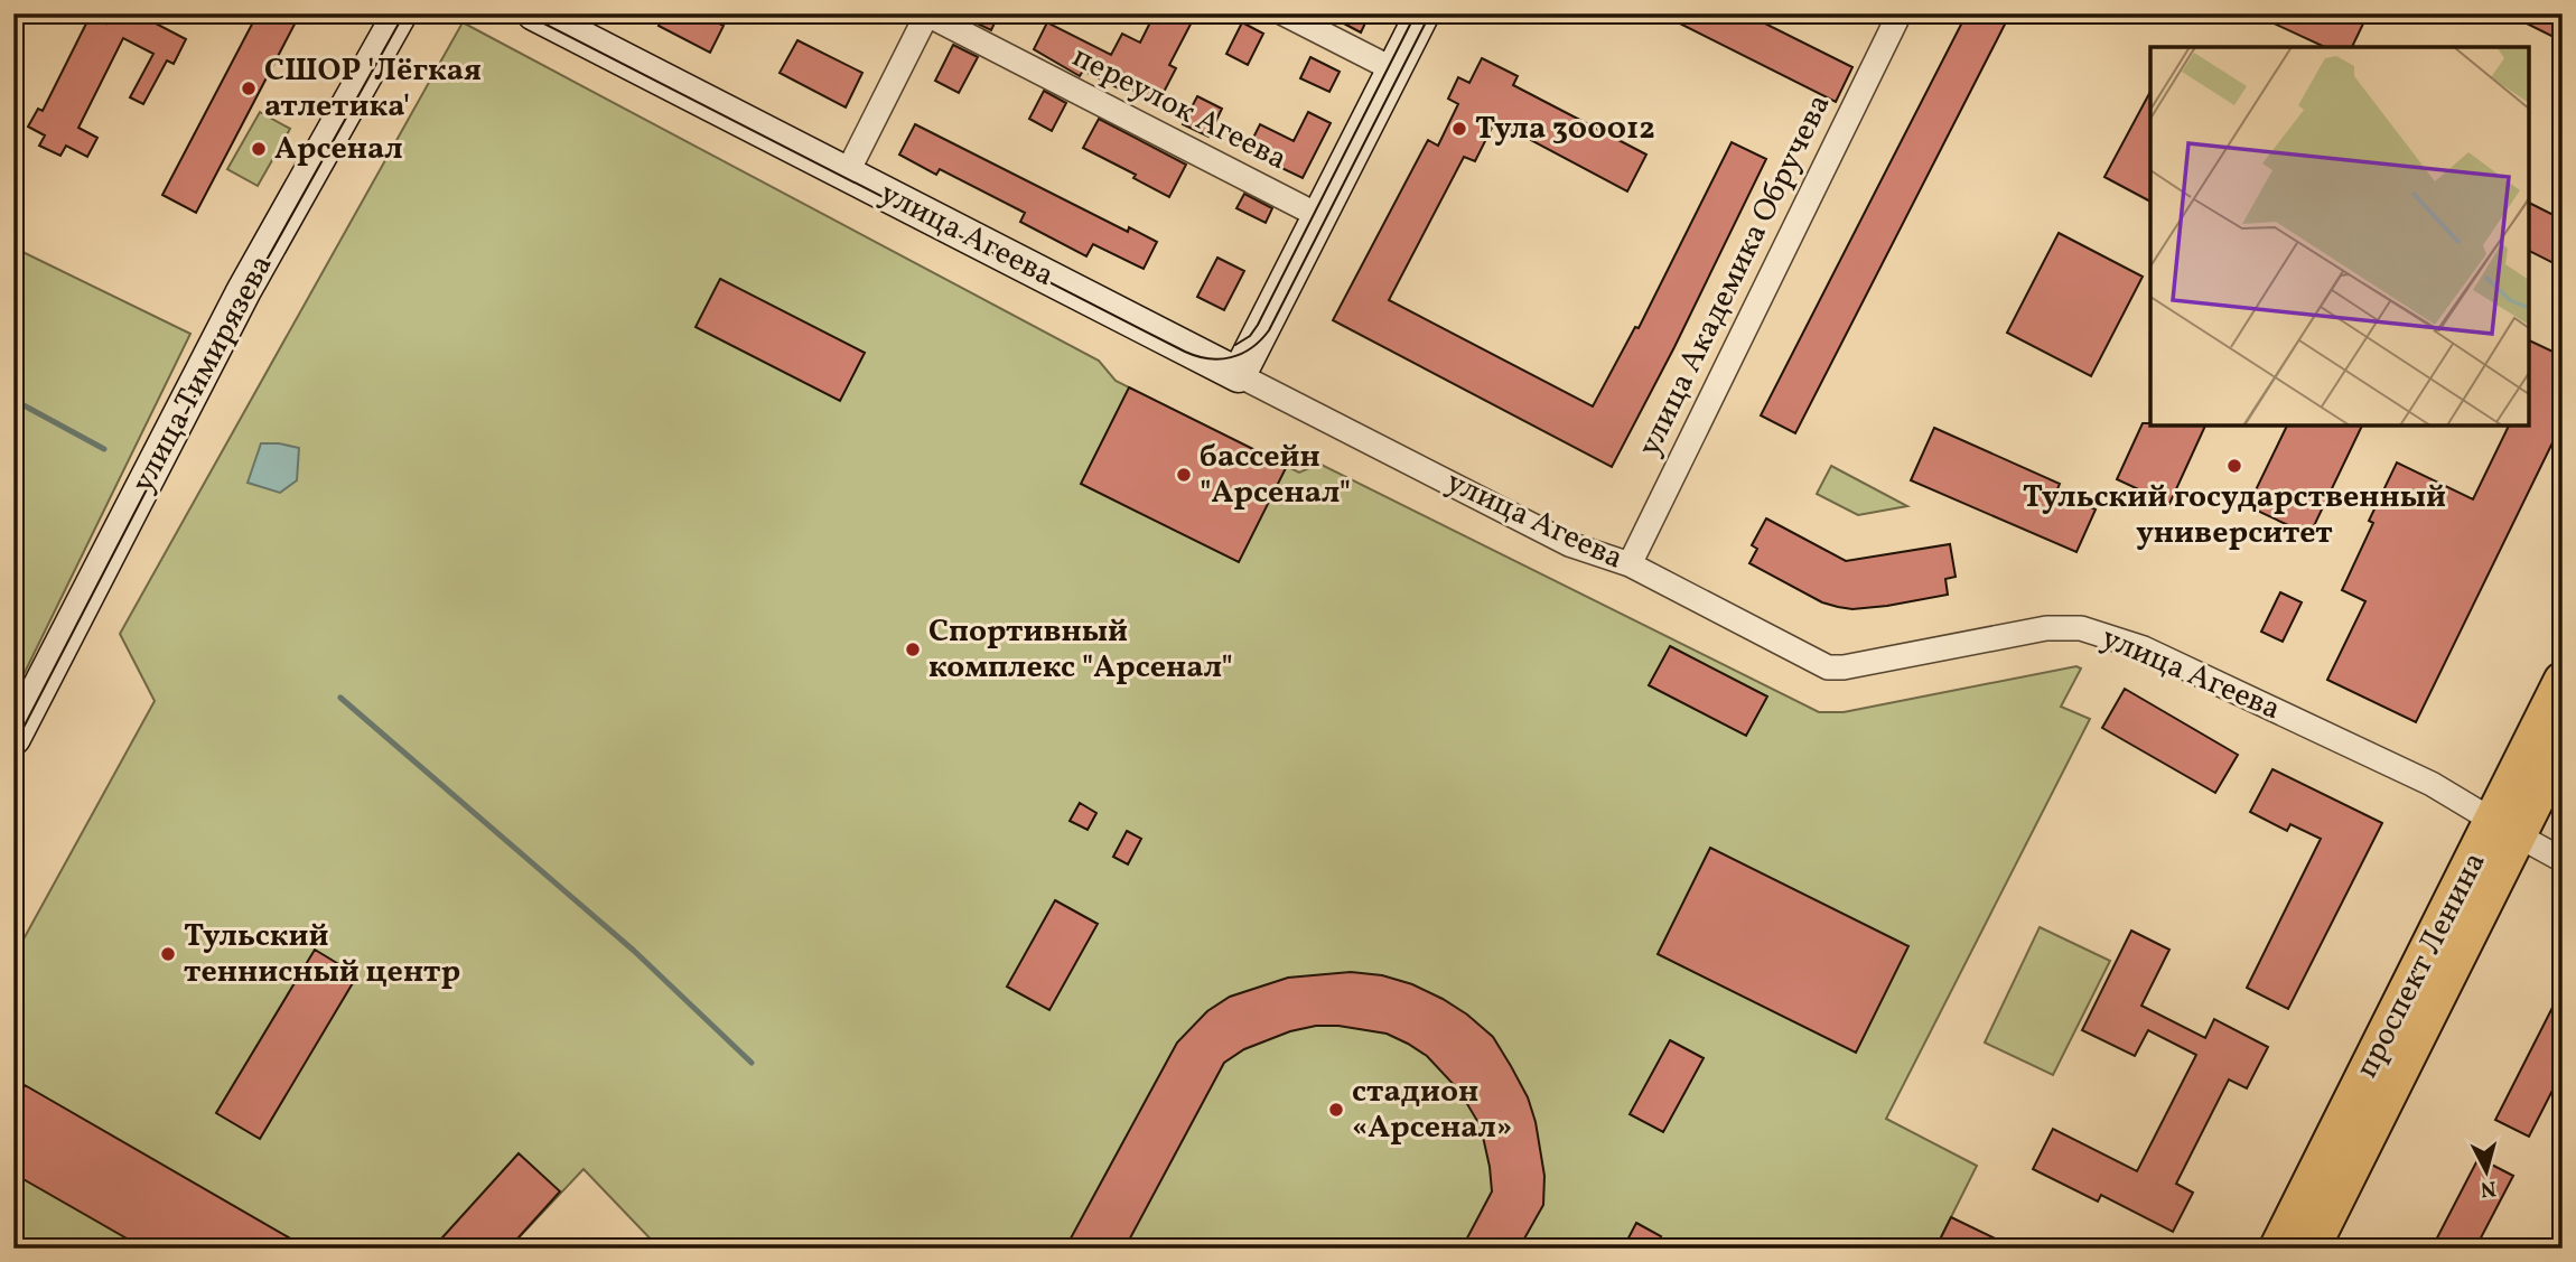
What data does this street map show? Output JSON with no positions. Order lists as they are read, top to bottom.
{
  "streets": {
    "main road": ["проспект Ленина"],
    "street": [
      "переулок Агеева",
      "улица Агеева",
      "улица Академика Обручева",
      "улица Тимирязева"
    ]
  },
  "crossings": [
    ["улица Агеева", "улица Академика Обручева"],
    ["улица Агеева", "проспект Ленина"]
  ],
  "places": [
    "СШОР 'Лёгкая атлетика'",
    "Тула 300012",
    "Арсенал",
    "Тульский государственный университет",
    "бассейн \"Арсенал\"",
    "Спортивный комплекс \"Арсенал\"",
    "Тульский теннисный центр",
    "стадион «Арсенал»"
  ],
  "north": "bottom"
}
